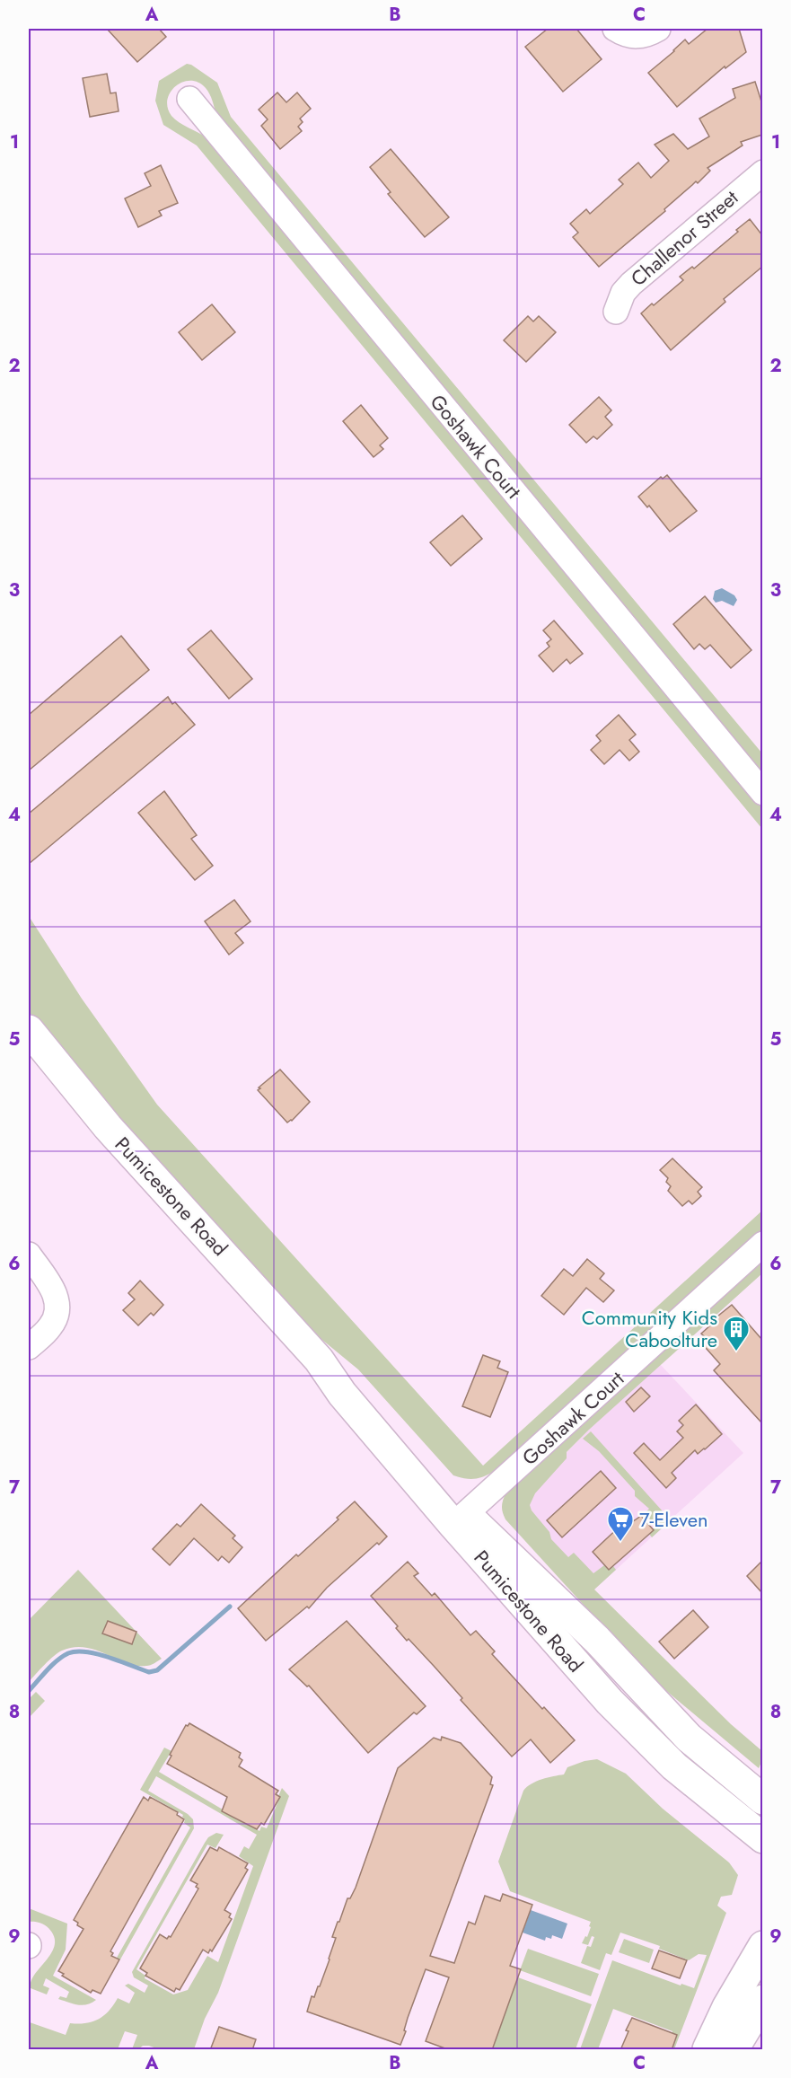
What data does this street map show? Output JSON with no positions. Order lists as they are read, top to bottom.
{
  "streets": {
    "main road": ["Pumicestone Road"],
    "street": ["Challenor Street", "Goshawk Court"]
  },
  "crossings": [
    ["Goshawk Court", "Pumicestone Road"]
  ],
  "places": {
    "building": ["Community Kids Caboolture"],
    "supermarket": ["7-Eleven"]
  },
  "grid": {
    "columns": ["A", "B", "C"],
    "rows": [
      "1",
      "2",
      "3",
      "4",
      "5",
      "6",
      "7",
      "8",
      "9"
    ]
  }
}
